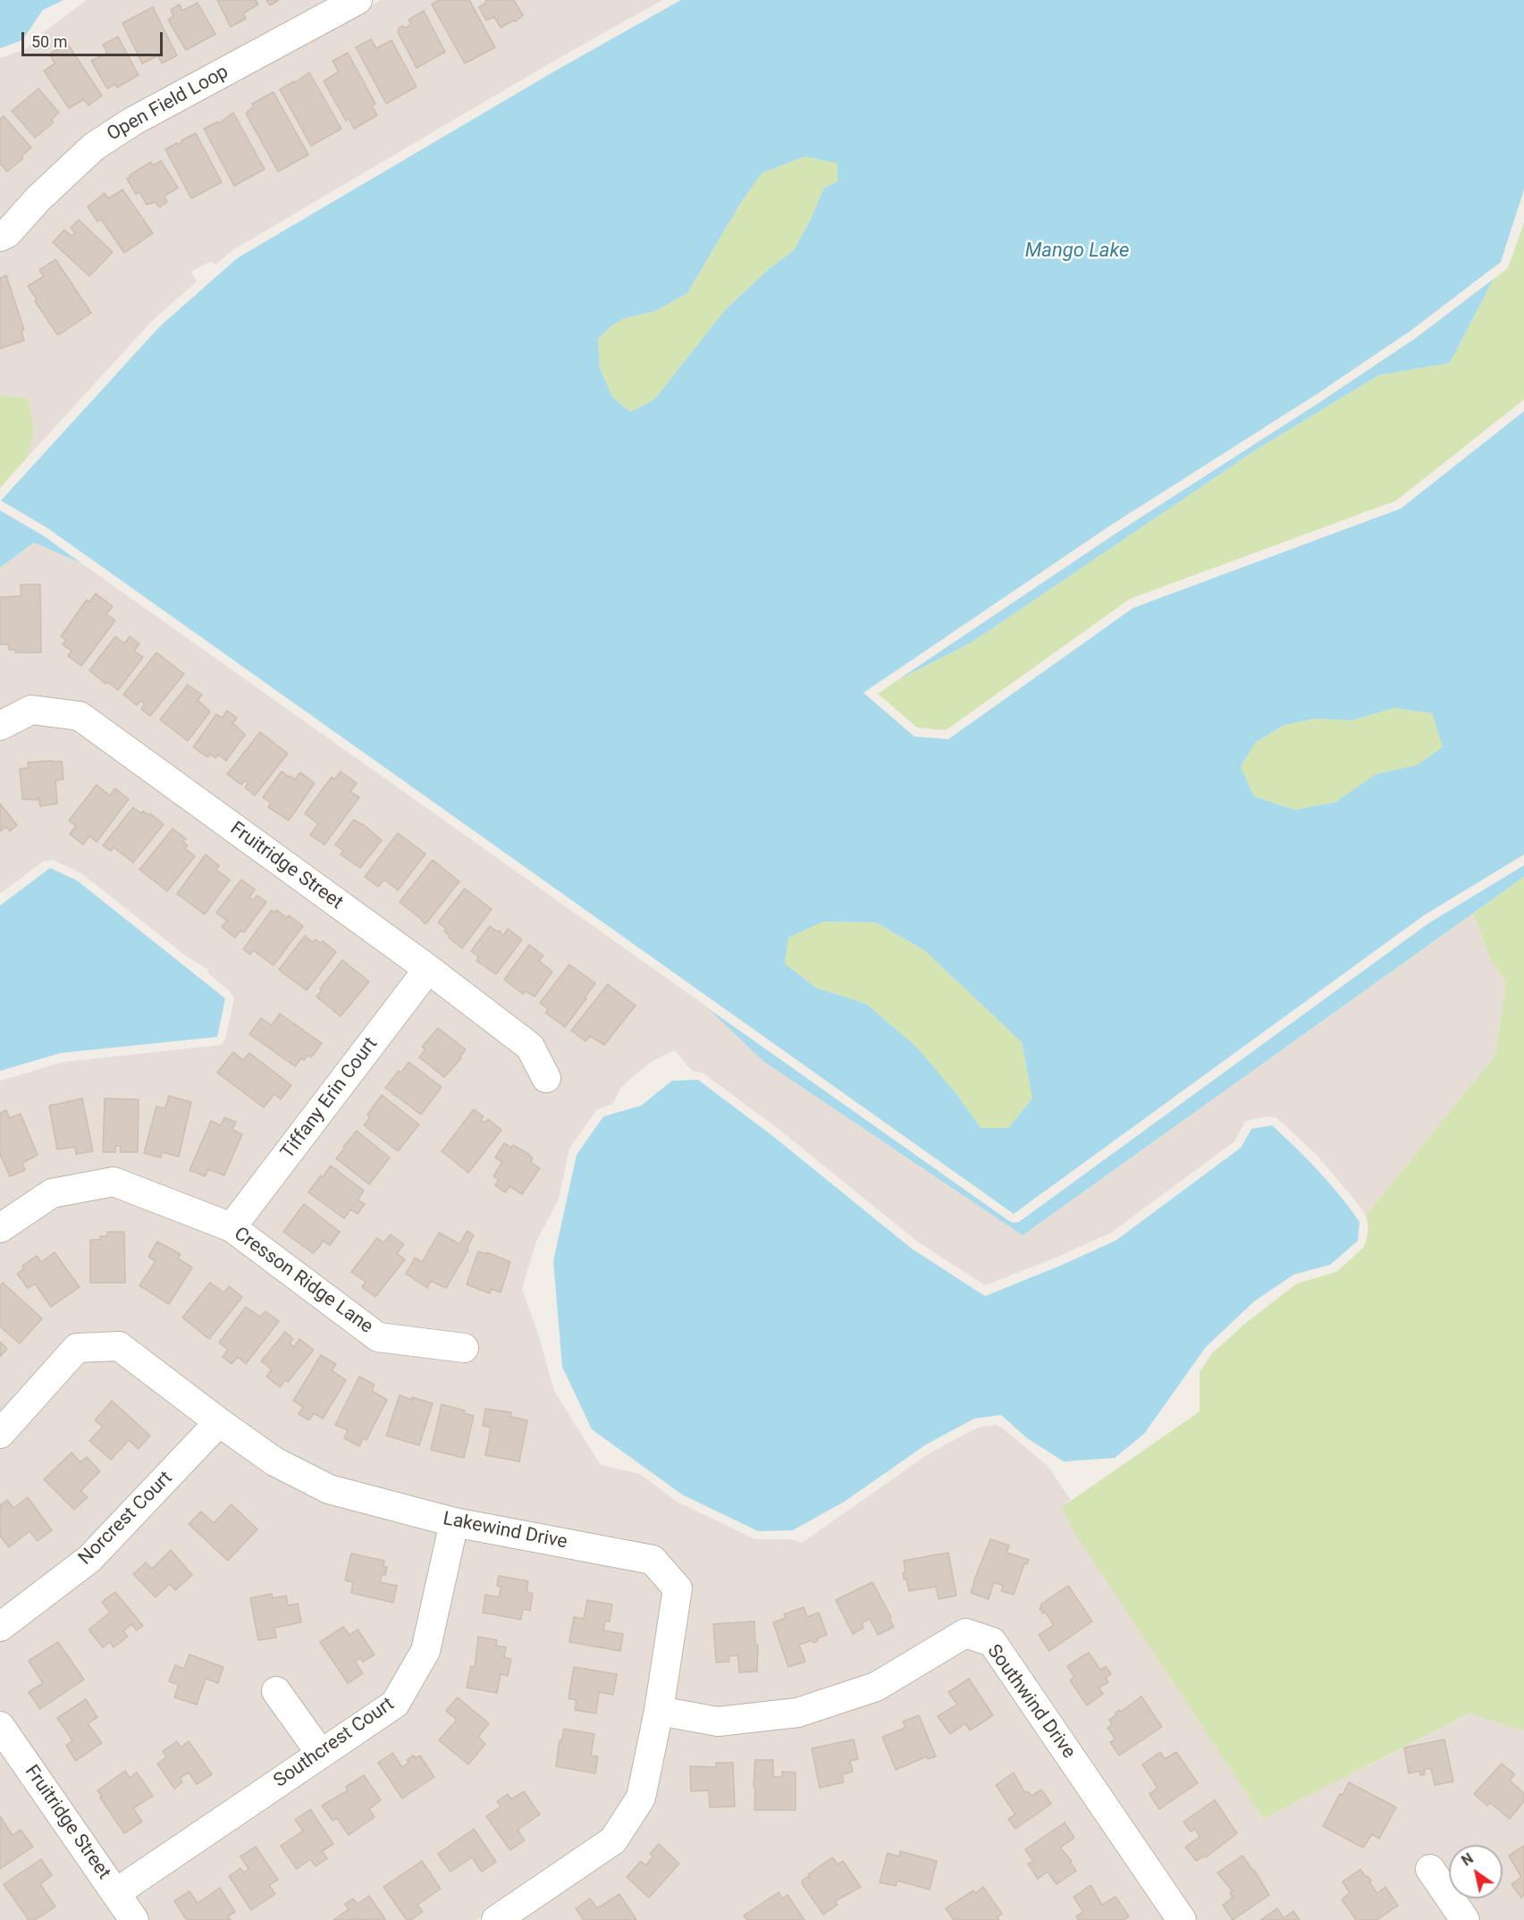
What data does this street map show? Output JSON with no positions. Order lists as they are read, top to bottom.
{
  "streets": {
    "street": [
      "Open Field Loop",
      "Fruitridge Street",
      "Tiffany Erin Court",
      "Cresson Ridge Lane",
      "Norcrest Court",
      "Lakewind Drive",
      "Southwind Drive",
      "Southcrest Court"
    ]
  },
  "crossings": [
    ["Fruitridge Street", "Tiffany Erin Court"],
    ["Fruitridge Street", "Southcrest Court"],
    ["Tiffany Erin Court", "Cresson Ridge Lane"],
    ["Norcrest Court", "Lakewind Drive"],
    ["Lakewind Drive", "Southwind Drive"],
    ["Lakewind Drive", "Southcrest Court"]
  ],
  "water": ["Mango Lake"],
  "scale_bar": "50 m",
  "north": "top left"
}
